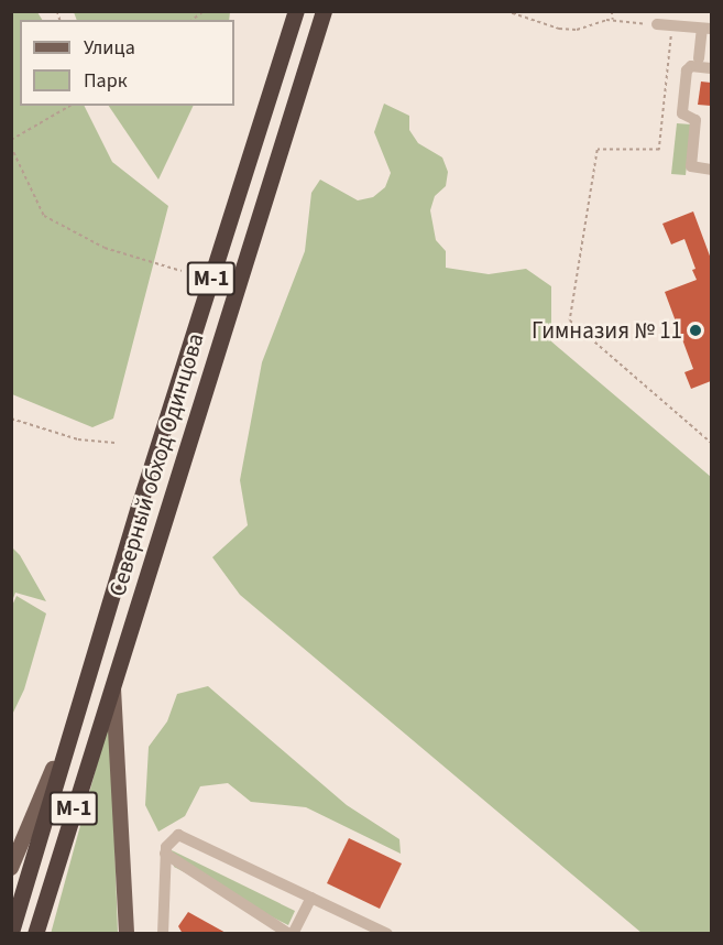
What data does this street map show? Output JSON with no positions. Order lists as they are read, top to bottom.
{
  "streets": {
    "highway": ["М-1", "Северный обход Одинцова"]
  },
  "crossings": [
    ["М-1", "Северный обход Одинцова"]
  ],
  "places": ["Гимназия № 11"],
  "legend": ["Улица", "Парк"]
}
